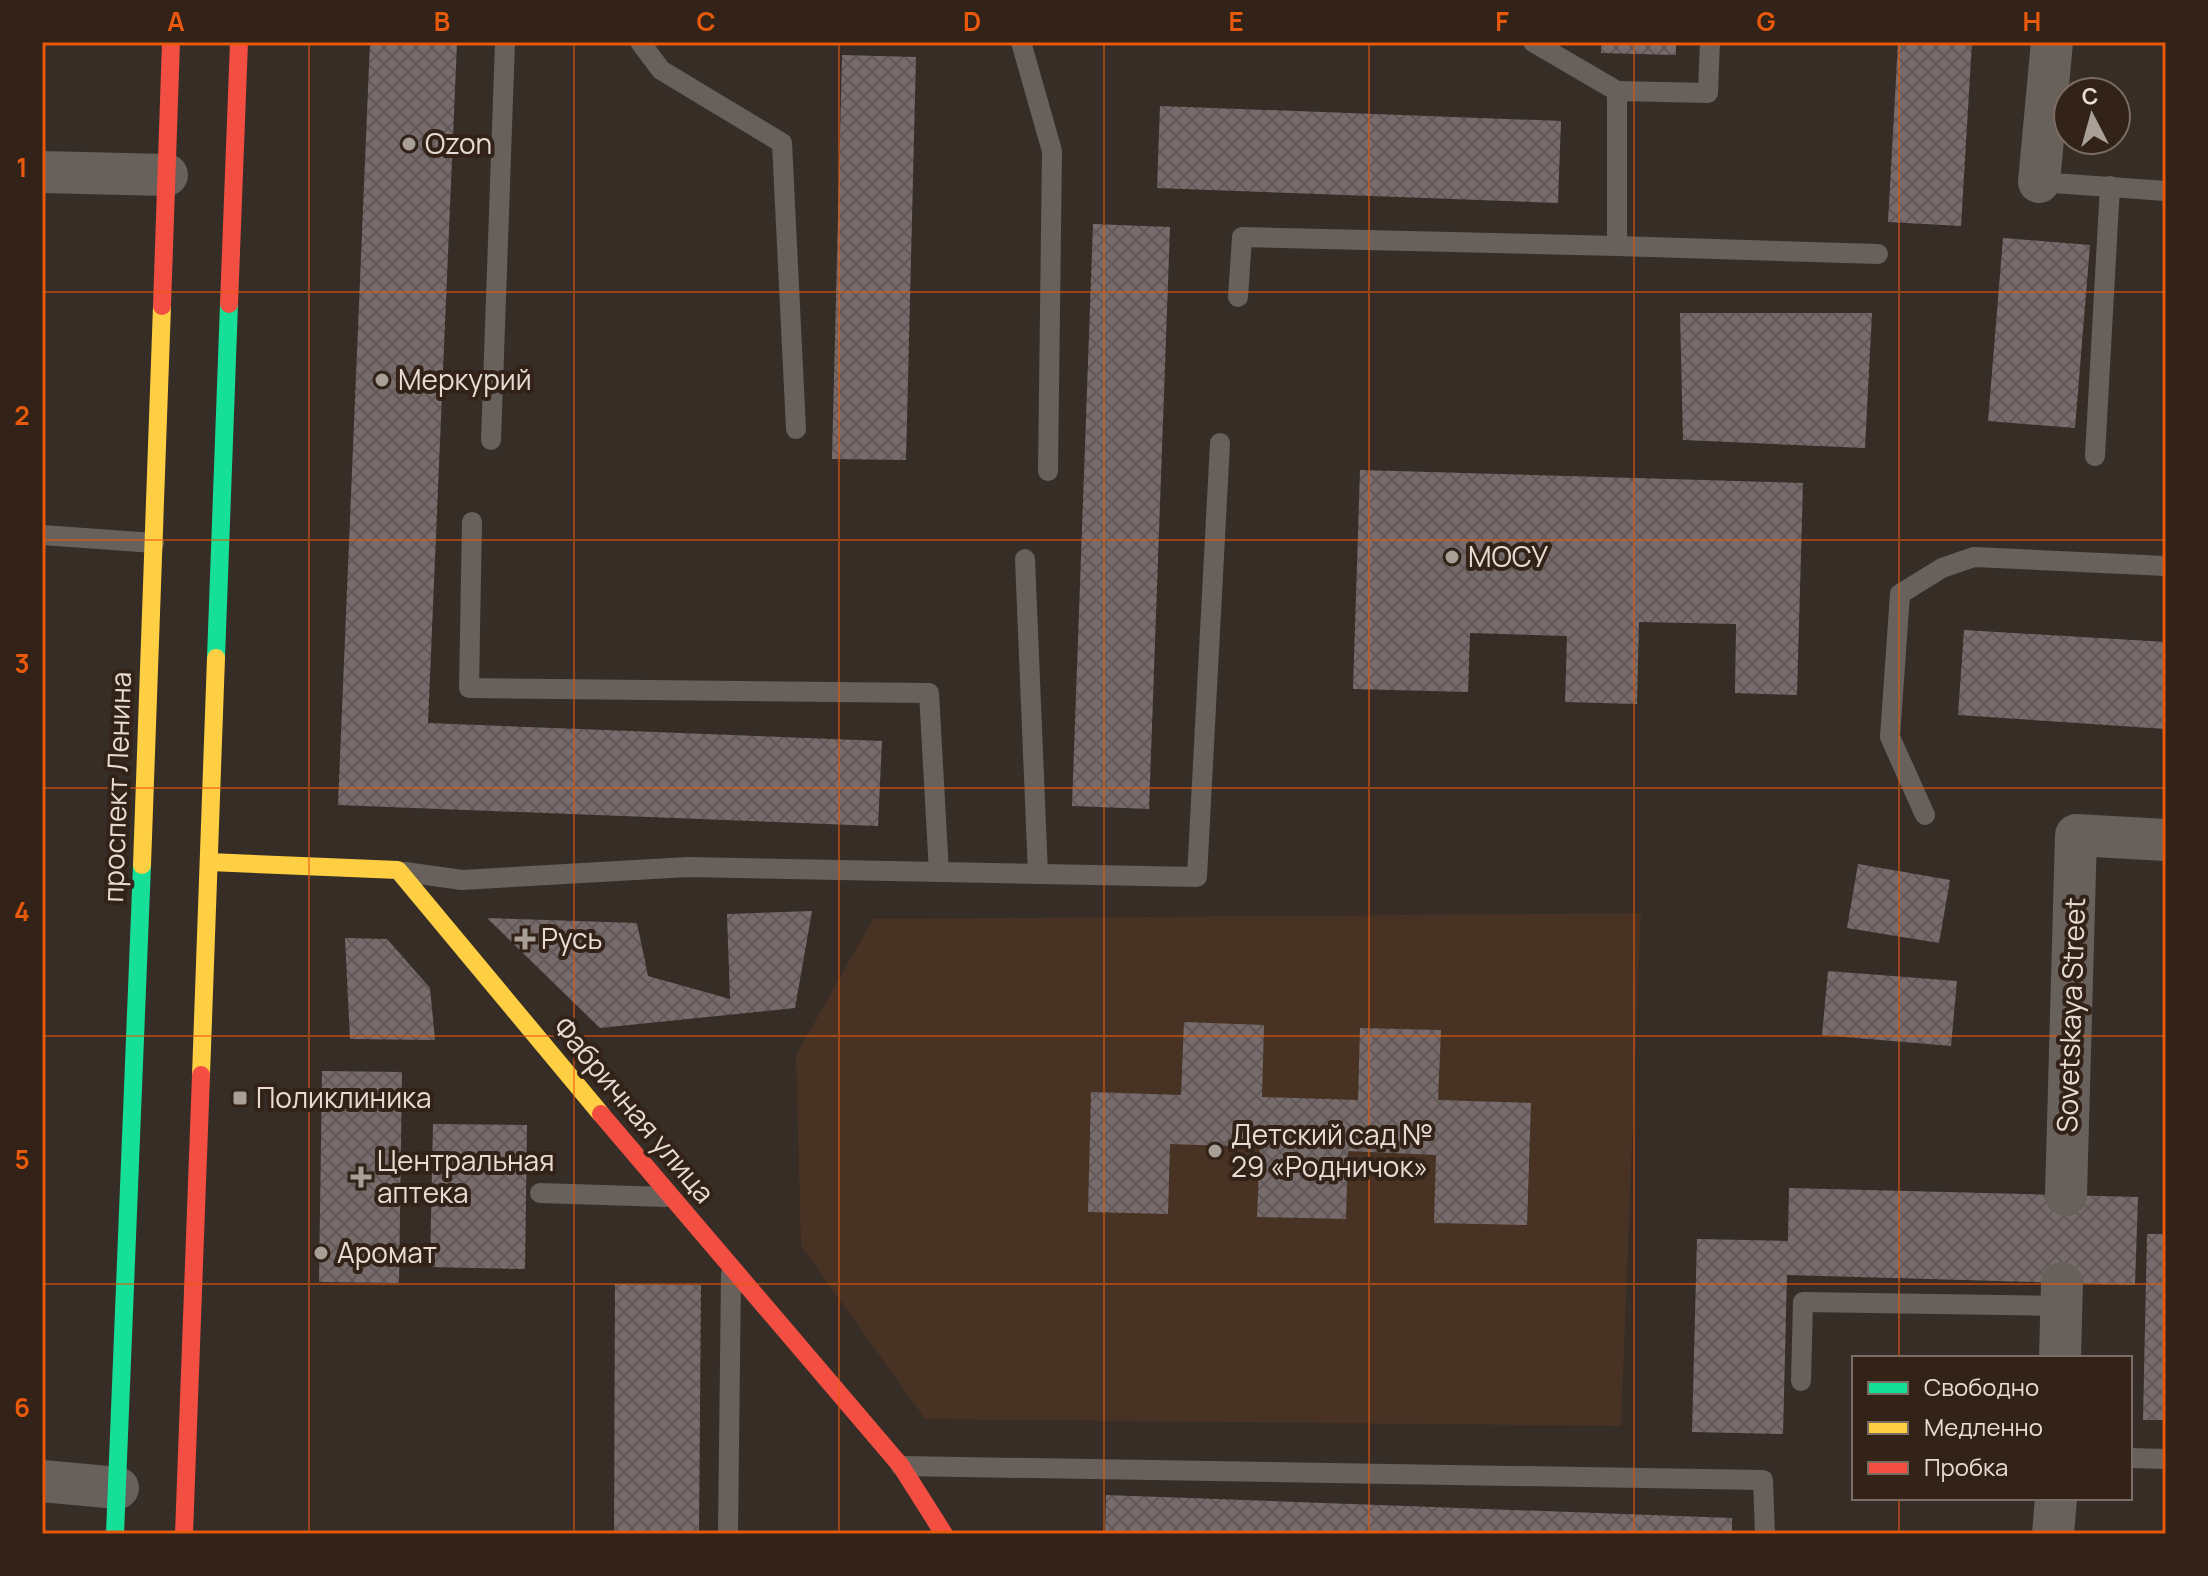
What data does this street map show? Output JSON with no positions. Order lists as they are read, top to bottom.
{
  "streets": {
    "main road": ["проспект Ленина", "Фабричная улица"],
    "street": ["Sovetskaya Street"]
  },
  "places": {
    "other": [
      "Ozon",
      "Меркурий",
      "МОСУ",
      "Детский сад № 29 «Родничок»",
      "Аромат"
    ],
    "health": ["Русь", "Центральная аптека"],
    "transit": ["Поликлиника"]
  },
  "legend": ["Свободно", "Медленно", "Пробка"],
  "north": "top",
  "grid": {
    "columns": [
      "A",
      "B",
      "C",
      "D",
      "E",
      "F",
      "G",
      "H"
    ],
    "rows": [
      "1",
      "2",
      "3",
      "4",
      "5",
      "6"
    ]
  }
}
